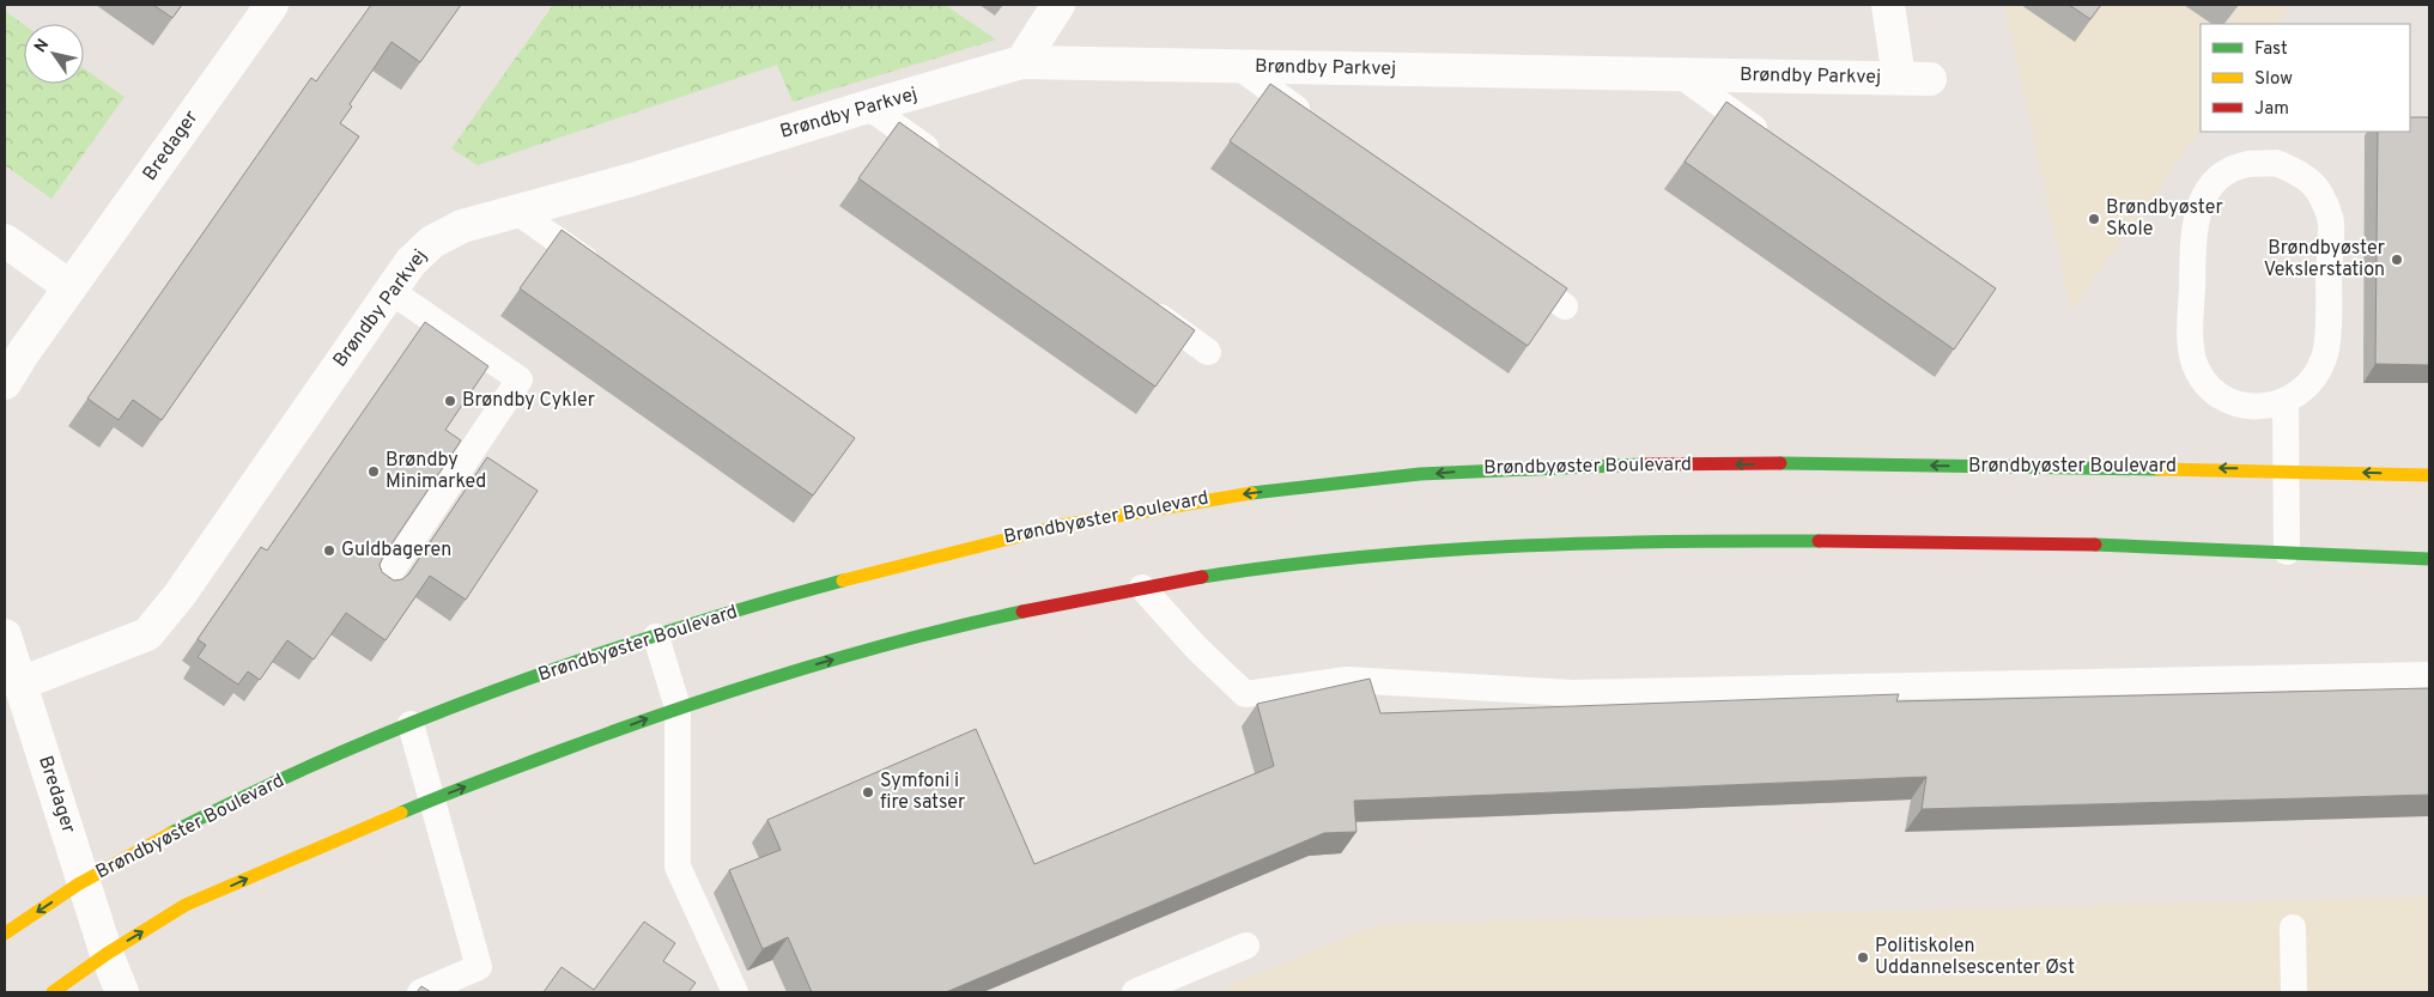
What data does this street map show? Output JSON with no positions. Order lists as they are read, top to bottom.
{
  "streets": {
    "street": ["Brøndby Parkvej", "Bredager", "Brøndbyøster Boulevard"]
  },
  "crossings": [
    ["Brøndby Parkvej", "Bredager"],
    ["Bredager", "Brøndbyøster Boulevard"]
  ],
  "places": [
    "Brøndbyøster Skole",
    "Brøndbyøster Vekslerstation",
    "Brøndby Cykler",
    "Brøndby Minimarked",
    "Guldbageren",
    "Symfoni i fire satser",
    "Politiskolen Uddannelsescenter Øst"
  ],
  "legend": ["Fast", "Slow", "Jam"],
  "north": "top left"
}
